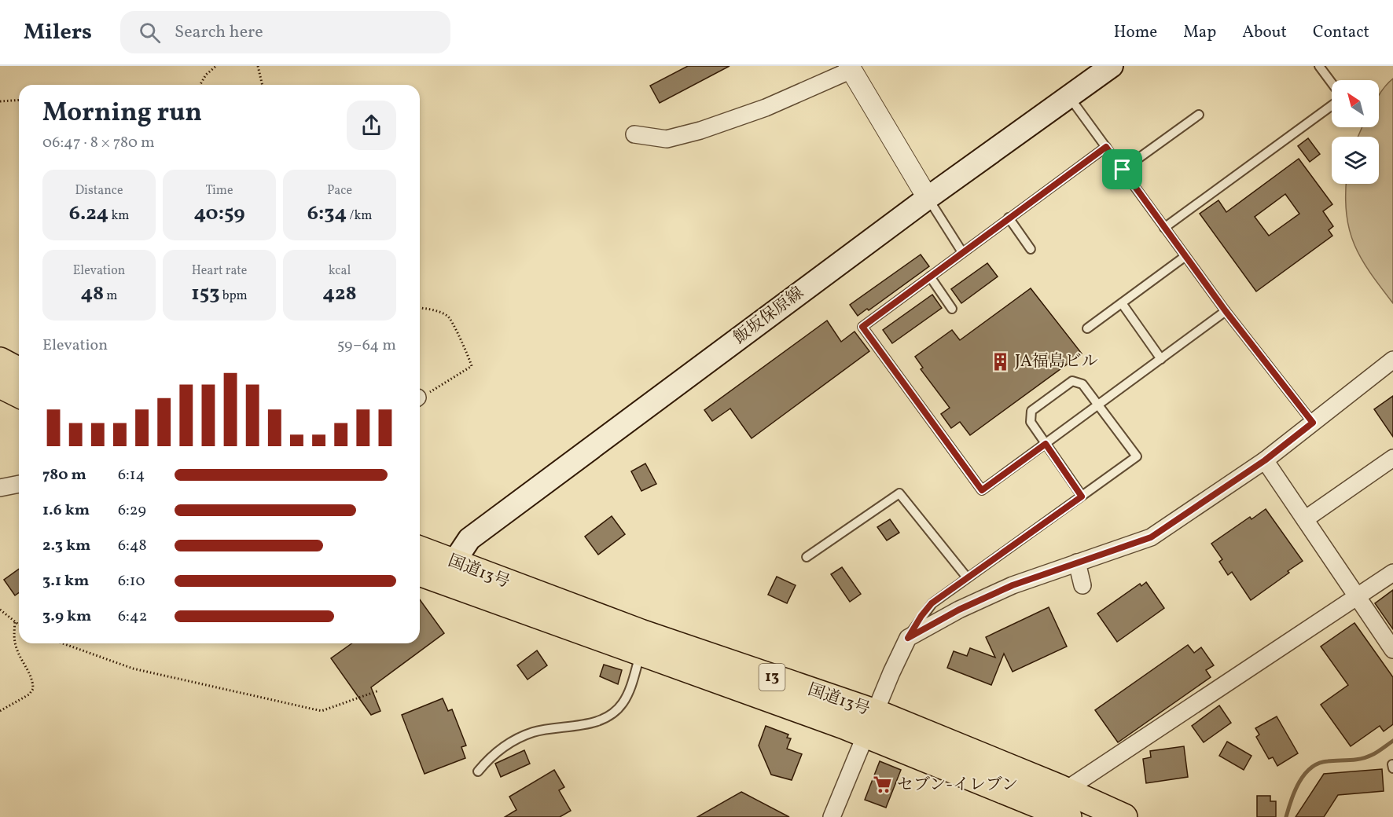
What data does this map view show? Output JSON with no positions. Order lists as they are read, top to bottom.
{
  "streets": {
    "highway": ["国道13号", "13"],
    "main road": ["飯坂保原線"]
  },
  "crossings": [
    ["飯坂保原線", "国道13号"]
  ],
  "places": {
    "building": ["JA福島ビル"],
    "supermarket": ["セブン-イレブン"]
  },
  "north": "top left",
  "page": {
    "header": "Milers",
    "search": "Search here",
    "nav": [
      "Home",
      "Map",
      "About",
      "Contact"
    ],
    "heading": ["Morning run", "06:47 · 8 × 780 m"],
    "stats": [
      ["Distance", "6.24 km"],
      ["Time", "40:59"],
      ["Pace", "6:34 /km"],
      ["Elevation", "48 m"],
      ["Heart rate", "153 bpm"],
      ["kcal", "428"]
    ],
    "chart": ["Elevation", "59–64 m"],
    "list": [
      {
        "name": "780 m",
        "note": "6:14"
      },
      {
        "name": "1.6 km",
        "note": "6:29"
      },
      {
        "name": "2.3 km",
        "note": "6:48"
      },
      {
        "name": "3.1 km",
        "note": "6:10"
      },
      {
        "name": "3.9 km",
        "note": "6:42"
      }
    ]
  }
}
